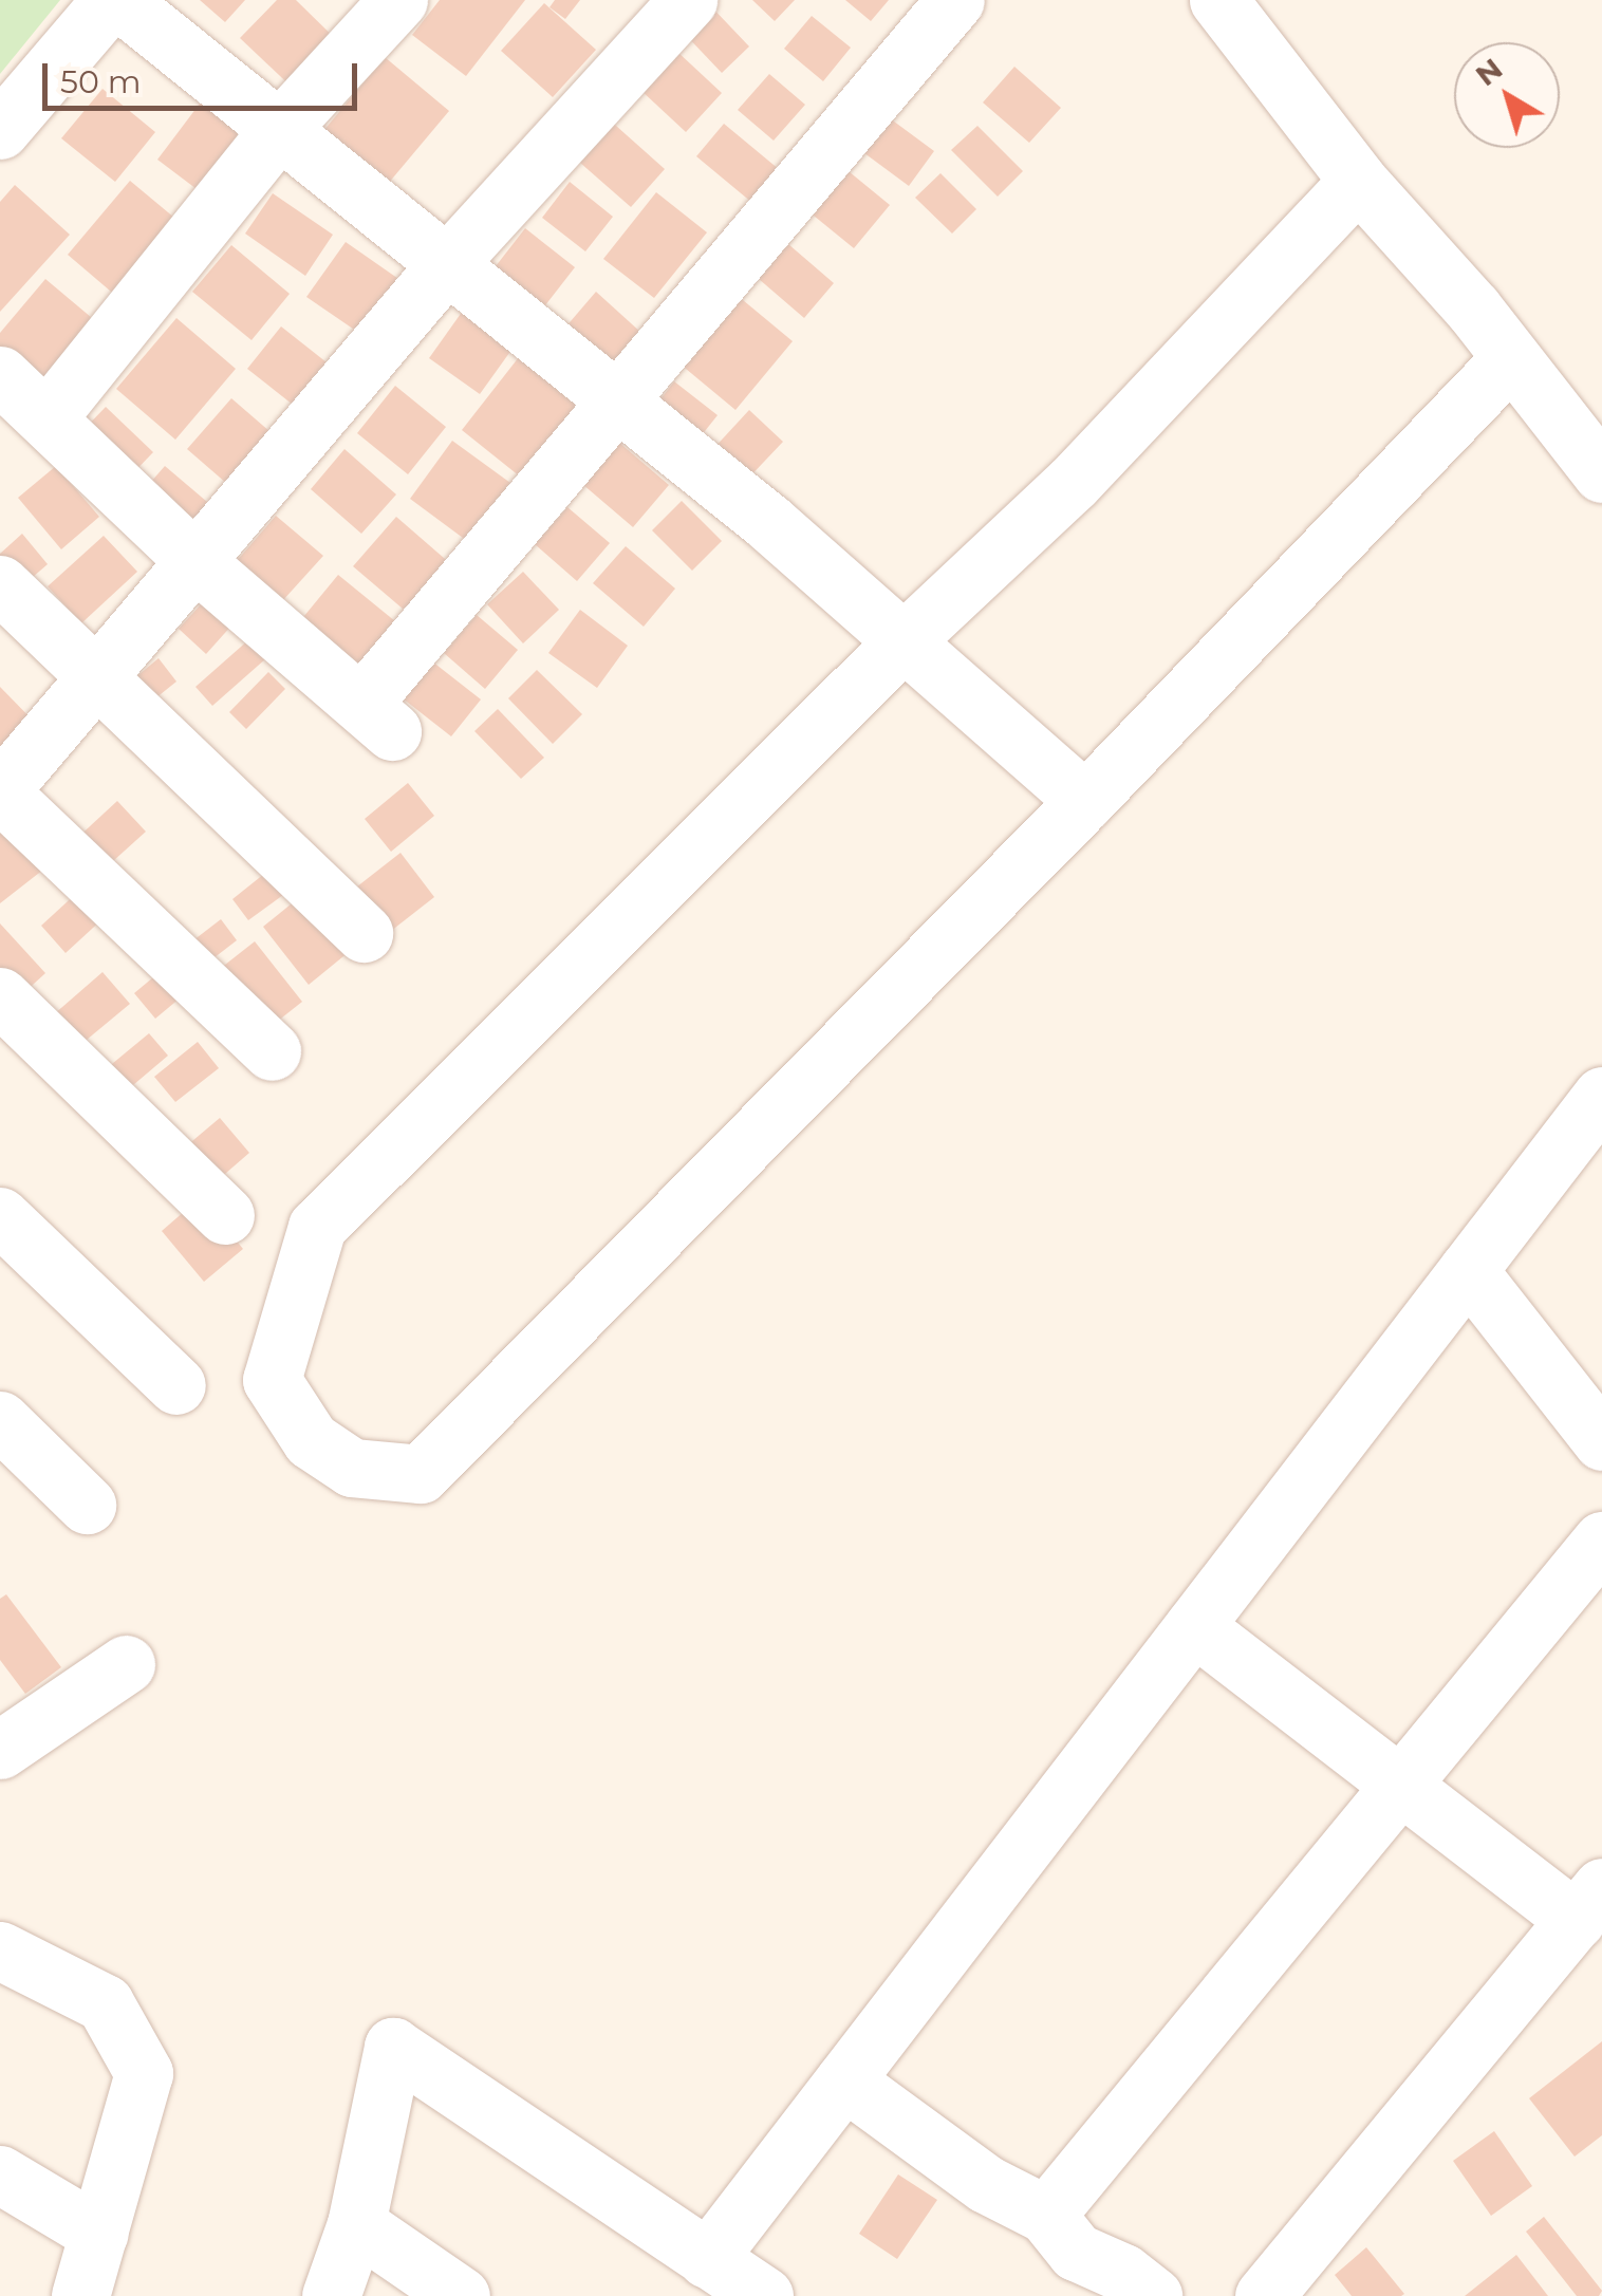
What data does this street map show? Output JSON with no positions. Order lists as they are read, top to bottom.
{
  "scale_bar": "50 m",
  "north": "top left"
}
